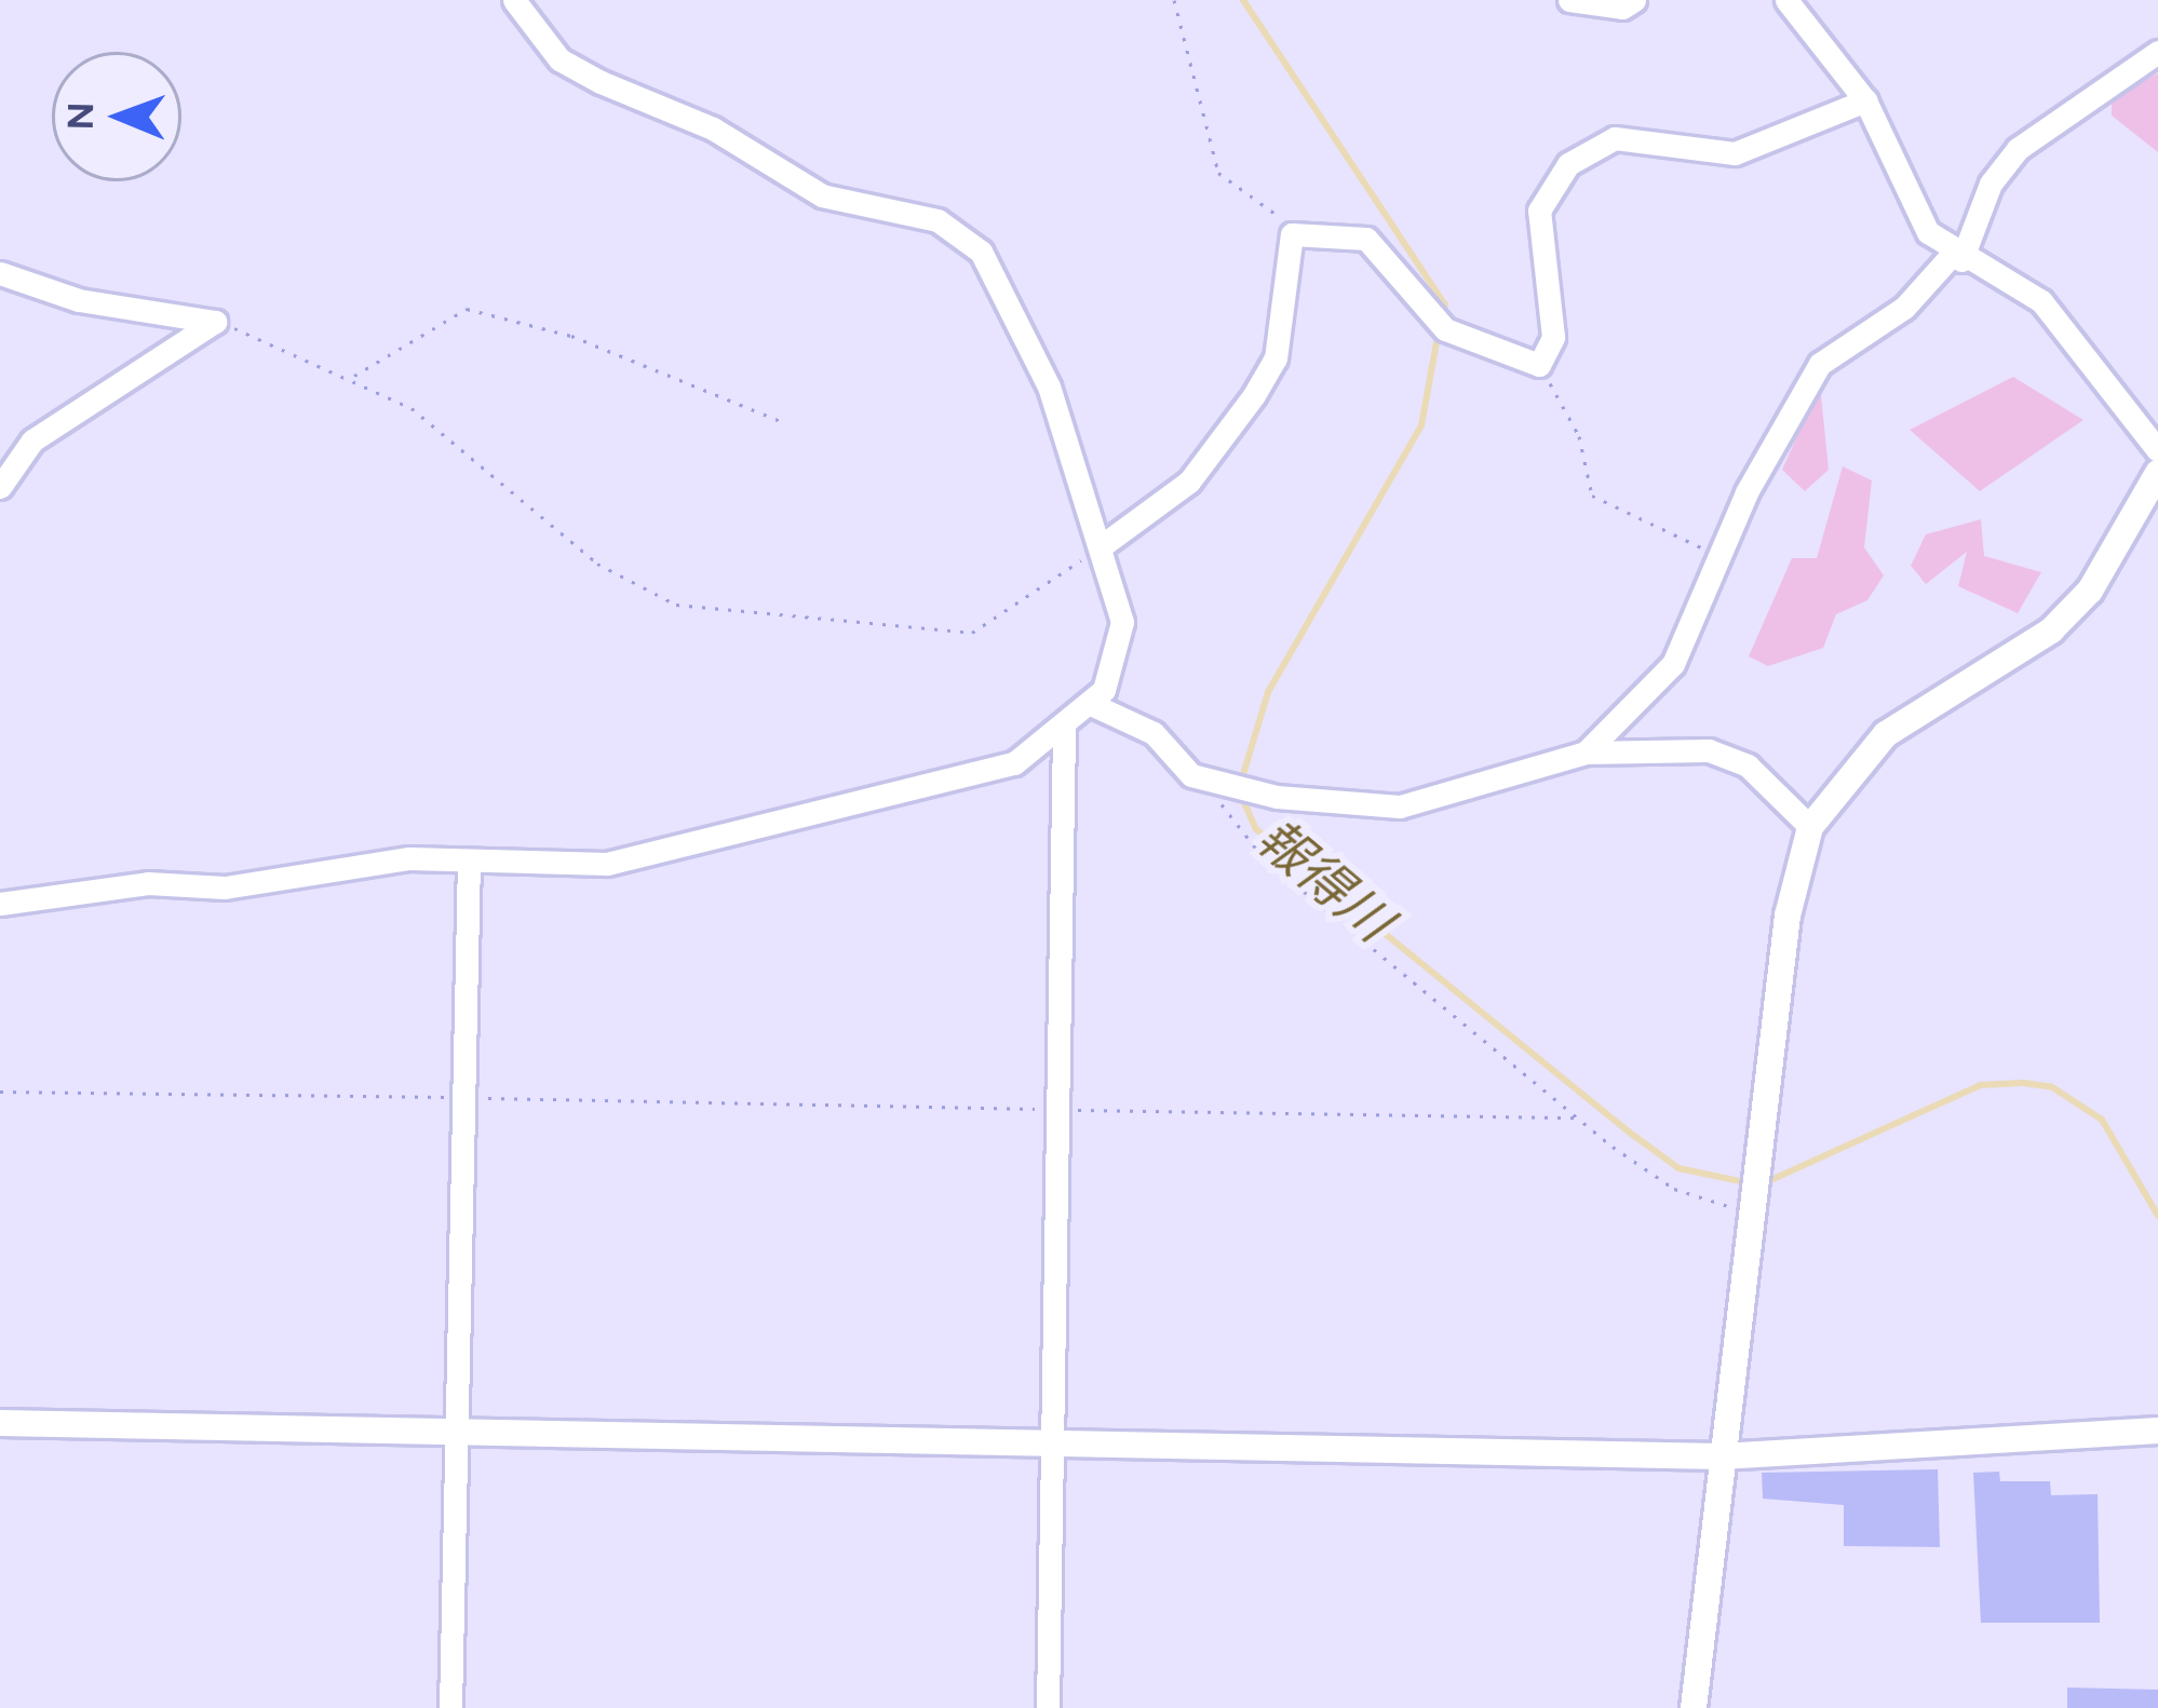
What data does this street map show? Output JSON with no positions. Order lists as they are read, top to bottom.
{
  "water": ["報得川"],
  "north": "left"
}
